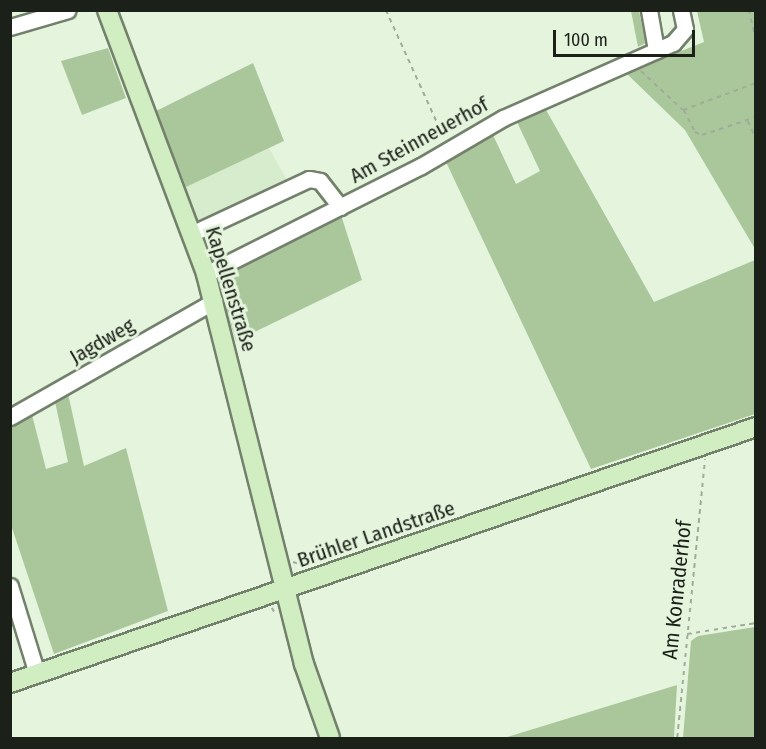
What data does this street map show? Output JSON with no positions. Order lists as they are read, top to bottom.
{
  "streets": {
    "main road": ["Kapellenstraße", "Brühler Landstraße"],
    "street": ["Am Steinneuerhof", "Jagdweg"],
    "path": ["Am Konraderhof"]
  },
  "crossings": [
    ["Am Steinneuerhof", "Kapellenstraße"],
    ["Kapellenstraße", "Jagdweg"],
    ["Kapellenstraße", "Brühler Landstraße"],
    ["Brühler Landstraße", "Am Konraderhof"]
  ],
  "scale_bar": "100 m"
}
